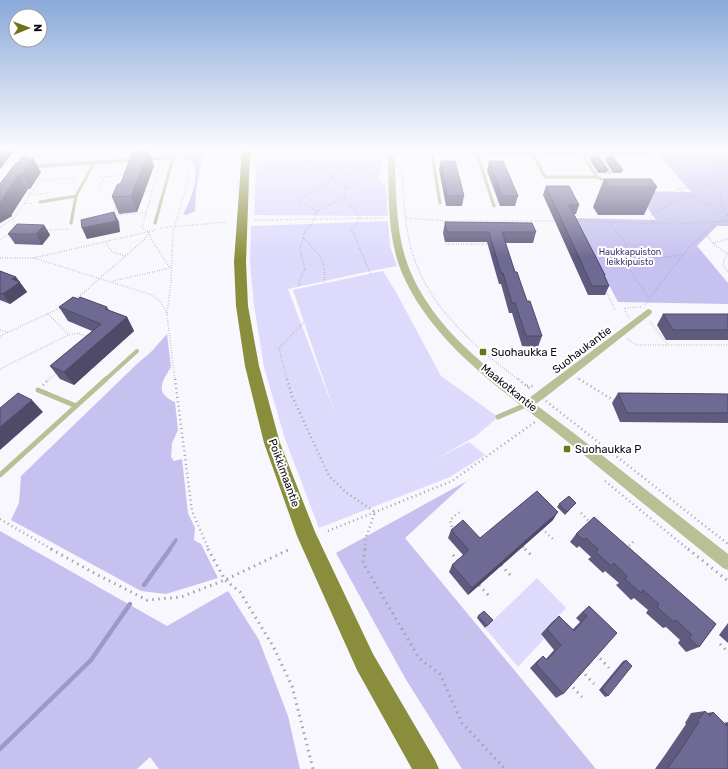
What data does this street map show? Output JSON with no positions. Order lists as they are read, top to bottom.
{
  "streets": {
    "main road": ["Poikkimaantie"],
    "street": ["Suohaukantie", "Maakotkantie"]
  },
  "crossings": [
    ["Suohaukantie", "Maakotkantie"]
  ],
  "parks": ["Haukkapuiston leikkipuisto"],
  "places": {
    "transit": ["Suohaukka E", "Suohaukka P"]
  },
  "north": "right"
}
